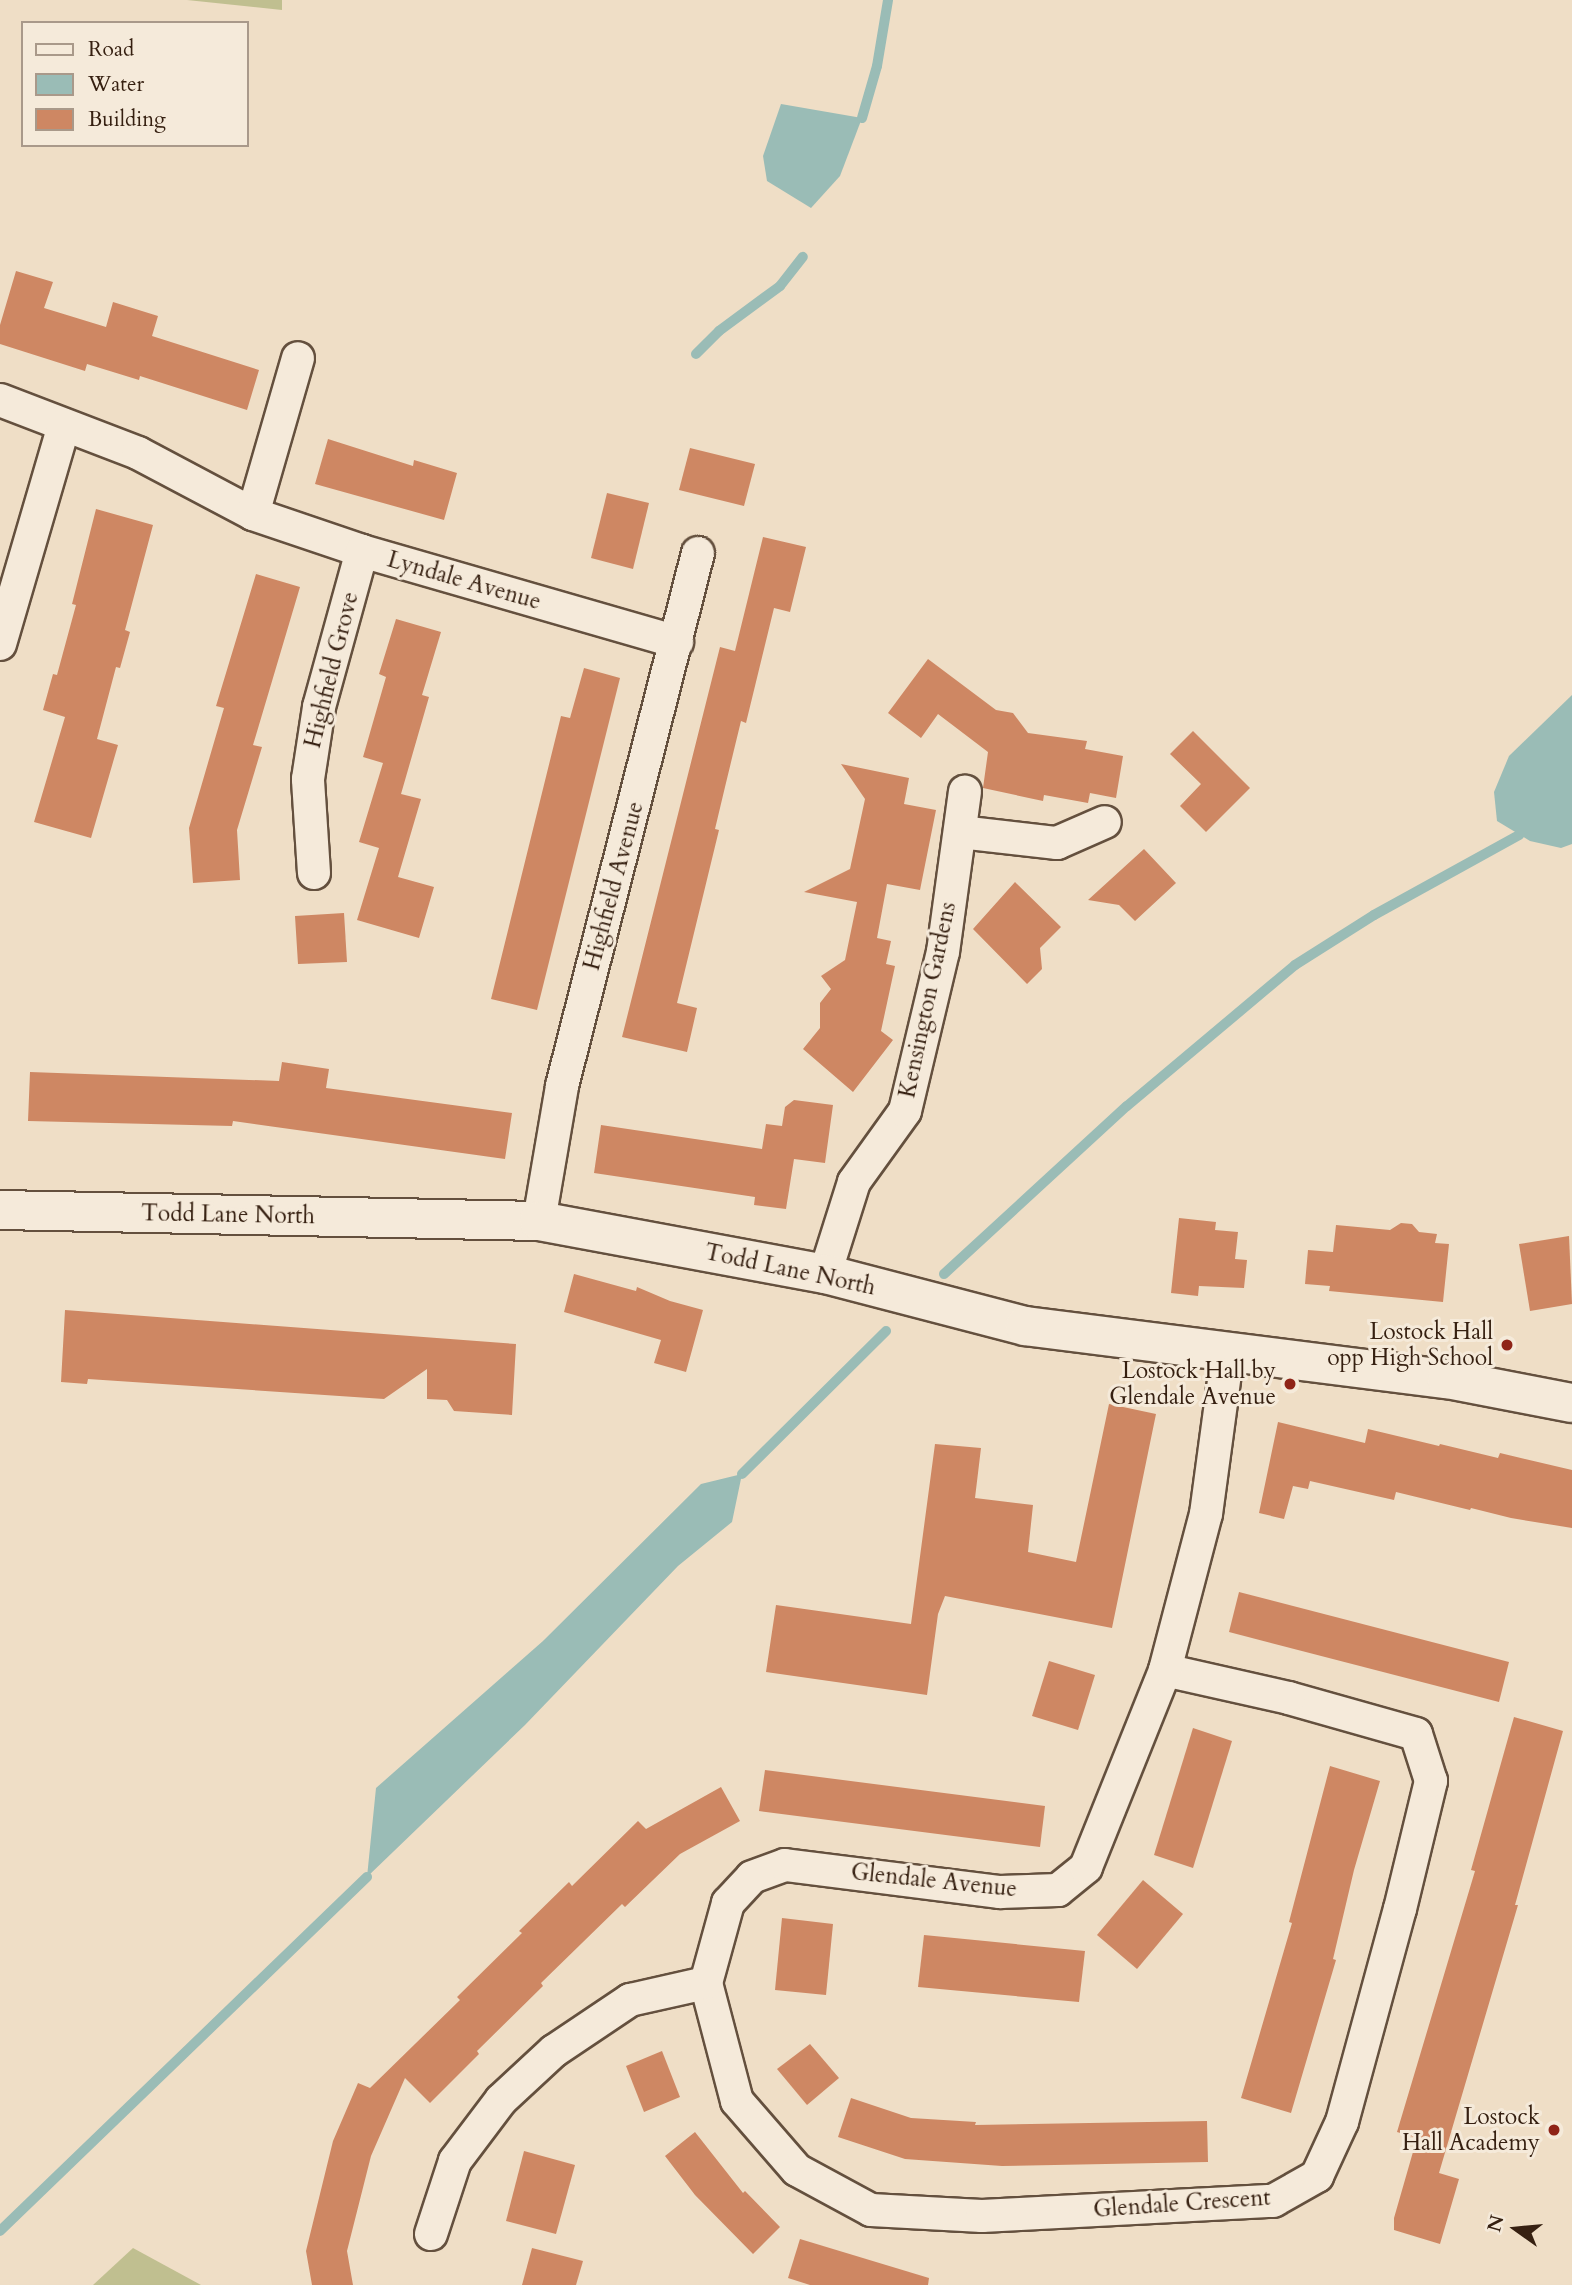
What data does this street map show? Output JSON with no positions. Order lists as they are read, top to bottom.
{
  "streets": {
    "street": [
      "Lyndale Avenue",
      "Highfield Grove",
      "Highfield Avenue",
      "Kensington Gardens",
      "Todd Lane North",
      "Glendale Avenue",
      "Glendale Crescent"
    ]
  },
  "crossings": [
    ["Lyndale Avenue", "Highfield Grove"],
    ["Lyndale Avenue", "Highfield Avenue"],
    ["Highfield Avenue", "Todd Lane North"],
    ["Kensington Gardens", "Todd Lane North"],
    ["Todd Lane North", "Glendale Avenue"],
    ["Glendale Avenue", "Glendale Crescent"]
  ],
  "places": ["Lostock Hall opp High School", "Lostock Hall by Glendale Avenue", "Lostock Hall Academy"],
  "legend": ["Road", "Water", "Building"],
  "north": "left"
}
